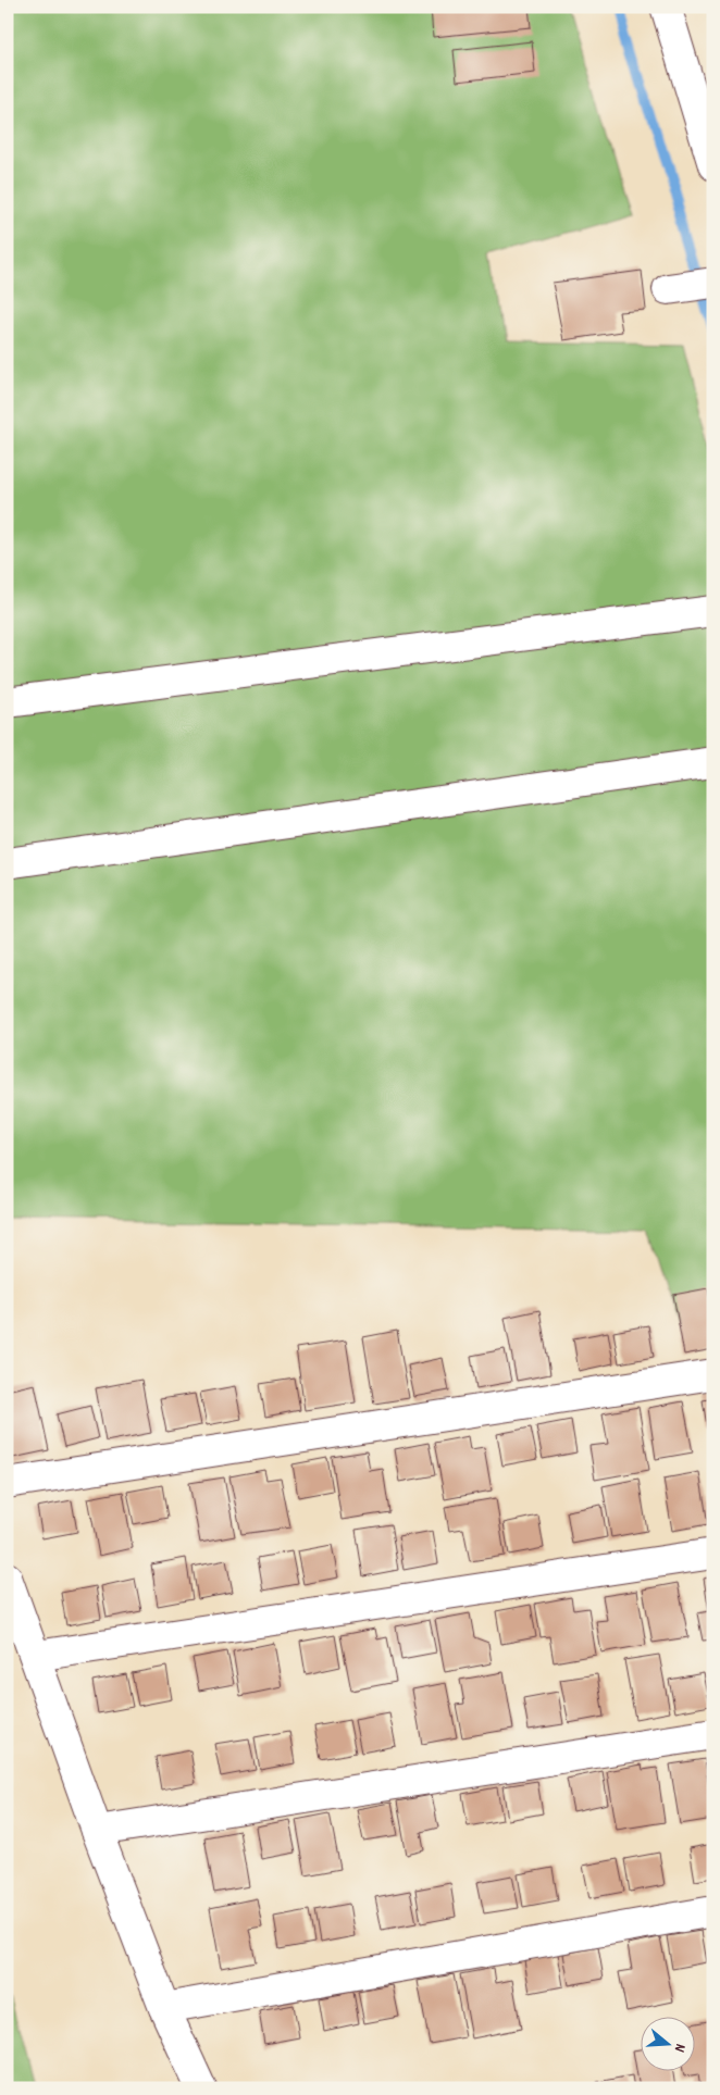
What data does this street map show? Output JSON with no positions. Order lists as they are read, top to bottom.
{
  "north": "right"
}
